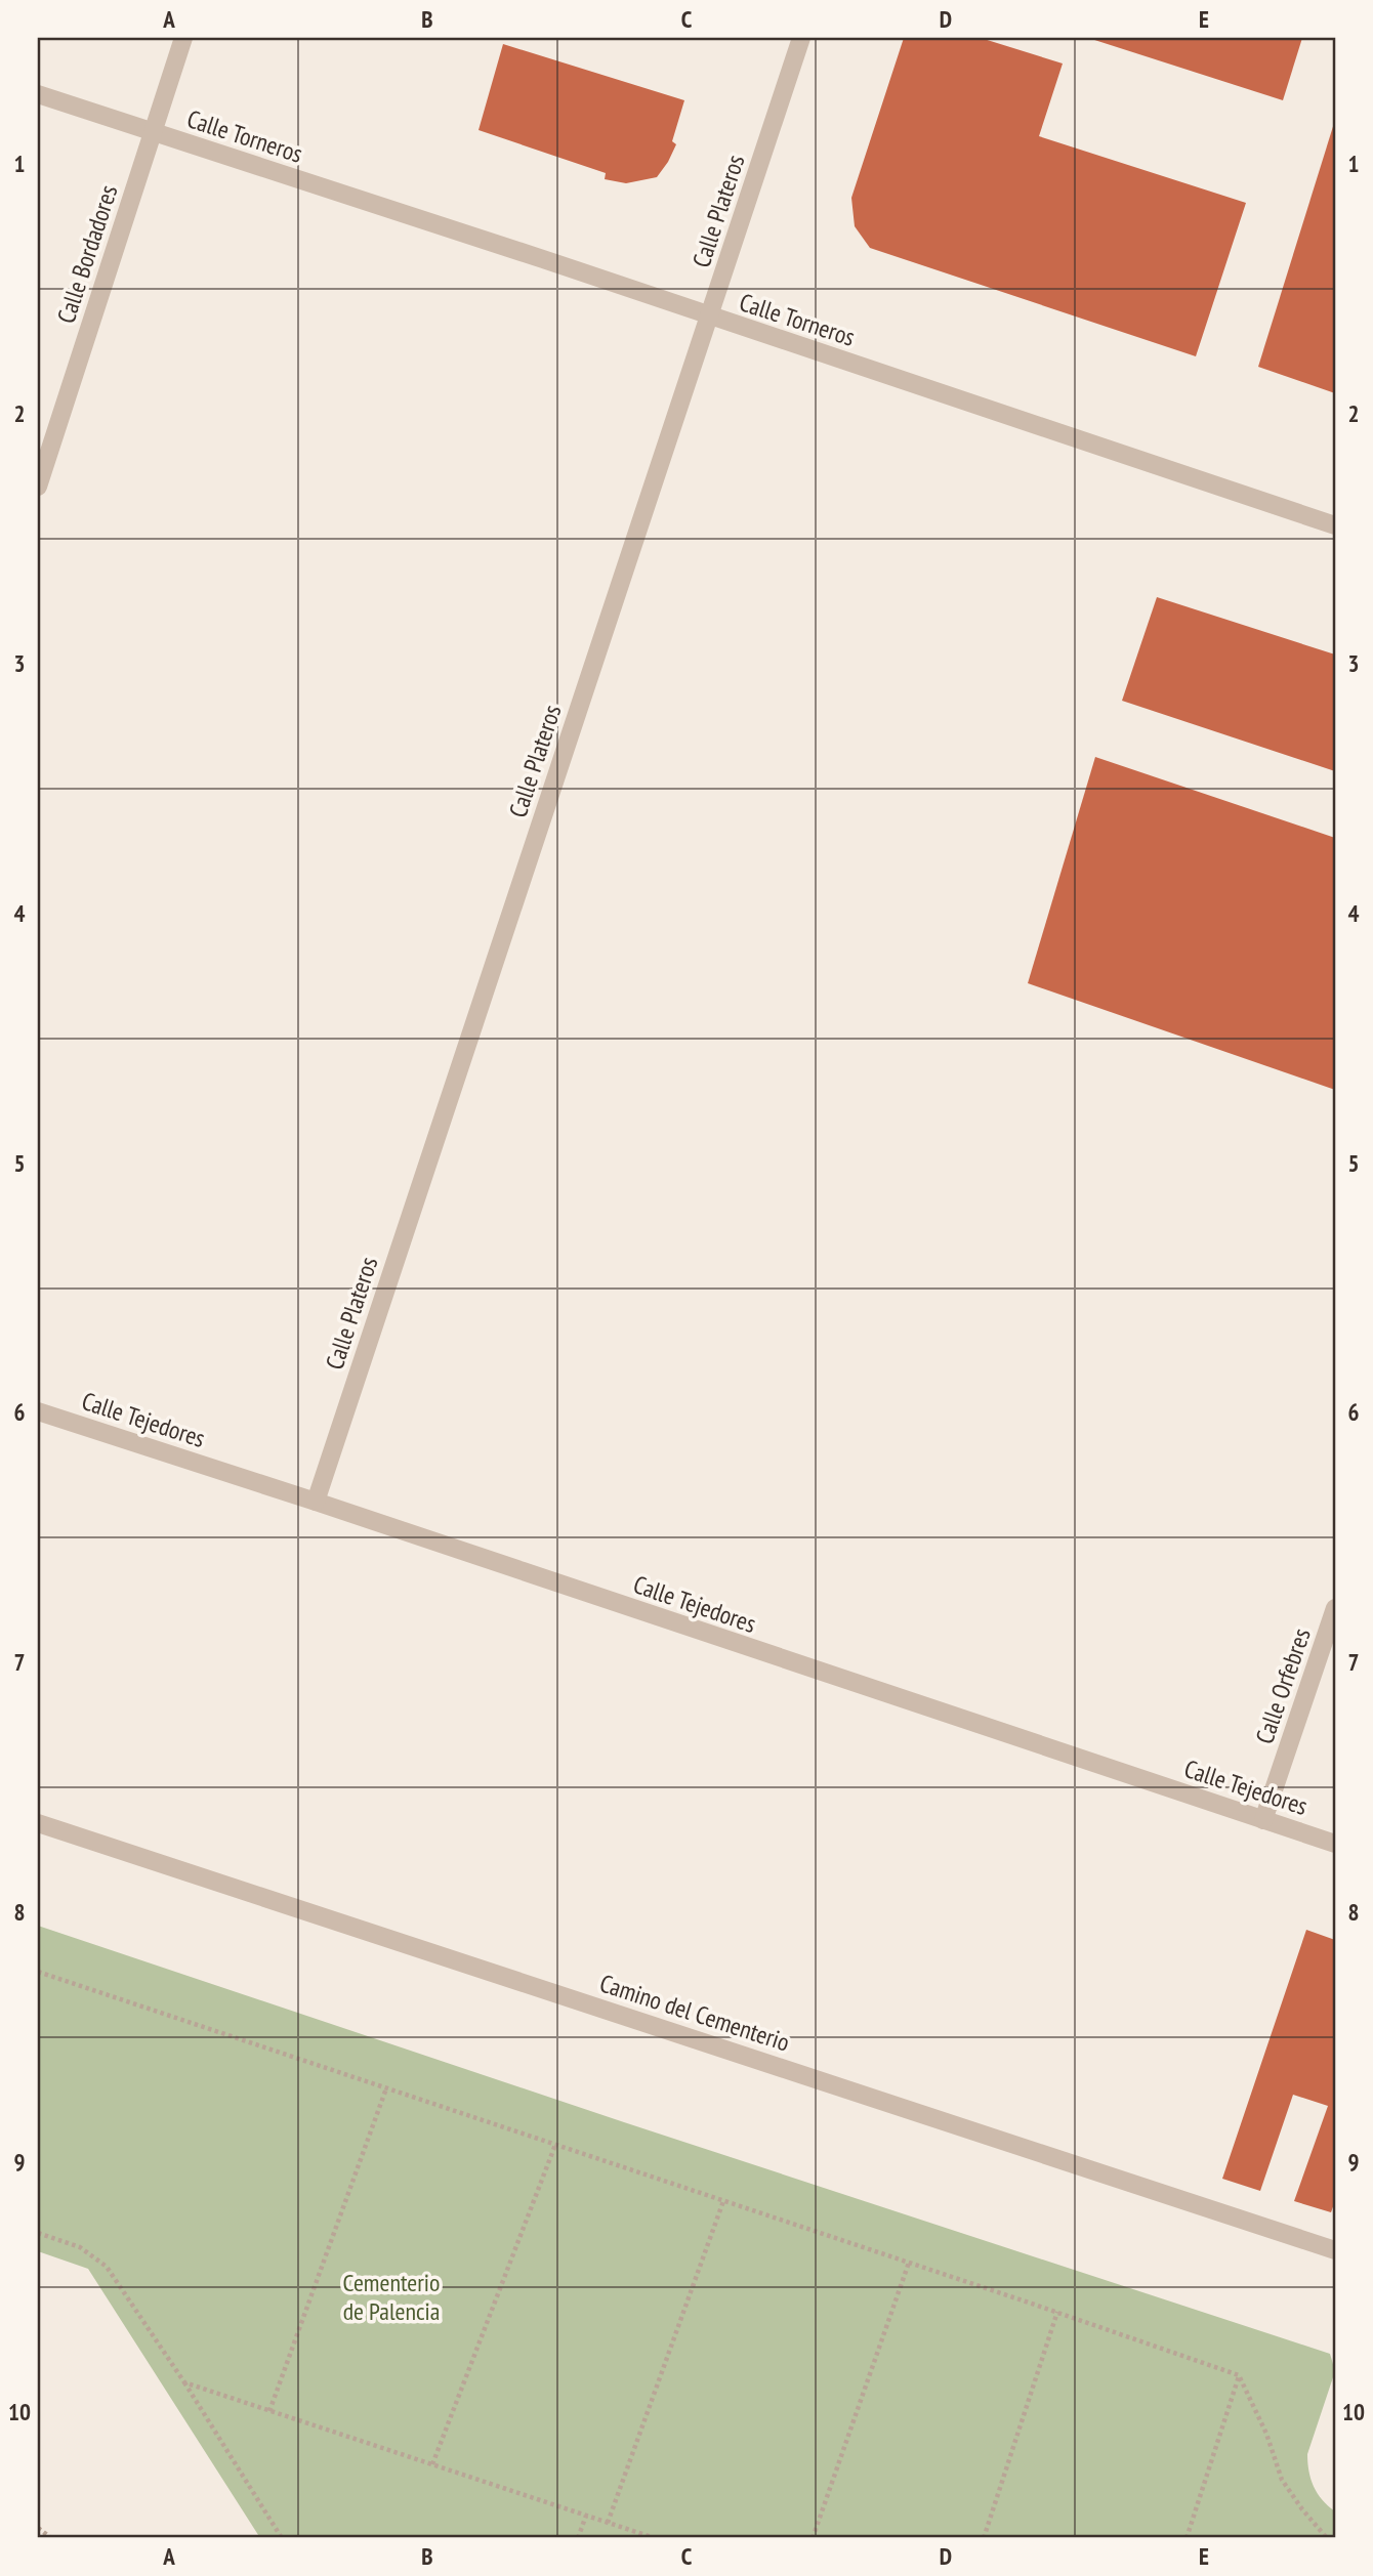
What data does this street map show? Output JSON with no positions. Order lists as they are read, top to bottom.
{
  "streets": {
    "street": [
      "Calle Torneros",
      "Calle Plateros",
      "Calle Bordadores",
      "Calle Tejedores",
      "Calle Orfebres",
      "Camino del Cementerio"
    ]
  },
  "crossings": [
    ["Calle Torneros", "Calle Plateros"],
    ["Calle Torneros", "Calle Bordadores"],
    ["Calle Plateros", "Calle Tejedores"],
    ["Calle Tejedores", "Calle Orfebres"]
  ],
  "parks": ["Cementerio de Palencia"],
  "grid": {
    "columns": [
      "A",
      "B",
      "C",
      "D",
      "E"
    ],
    "rows": [
      "1",
      "2",
      "3",
      "4",
      "5",
      "6",
      "7",
      "8",
      "9",
      "10"
    ]
  }
}
